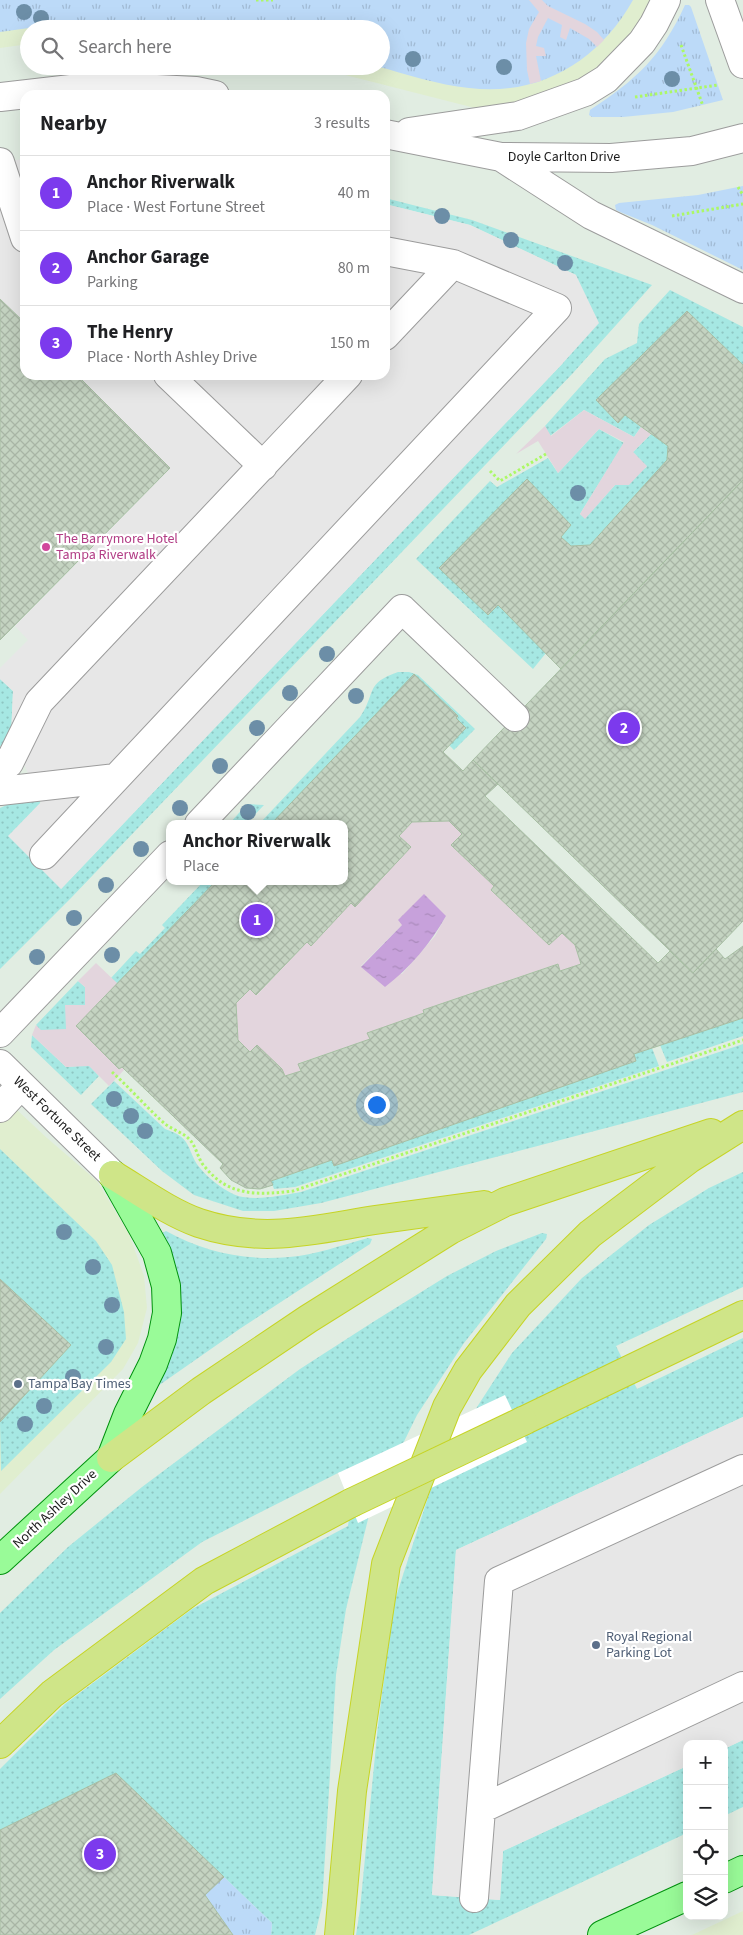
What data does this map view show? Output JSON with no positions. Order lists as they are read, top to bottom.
{
  "streets": {
    "main road": ["North Ashley Drive"],
    "street": ["Doyle Carlton Drive", "West Fortune Street"]
  },
  "places": ["The Barrymore Hotel Tampa Riverwalk", "Tampa Bay Times", "Royal Regional Parking Lot"],
  "page": {
    "search": "Search here",
    "heading": ["Nearby", "3 results"],
    "list": [
      {
        "mark": "1",
        "name": "Anchor Riverwalk",
        "note": "Place · West Fortune Street",
        "value": "40 m"
      },
      {
        "mark": "2",
        "name": "Anchor Garage",
        "note": "Parking",
        "value": "80 m"
      },
      {
        "mark": "3",
        "name": "The Henry",
        "note": "Place · North Ashley Drive",
        "value": "150 m"
      }
    ],
    "pins": ["2", "1", "3"],
    "popup": ["Anchor Riverwalk", "Place"],
    "map_buttons": ["+", "−"]
  }
}
